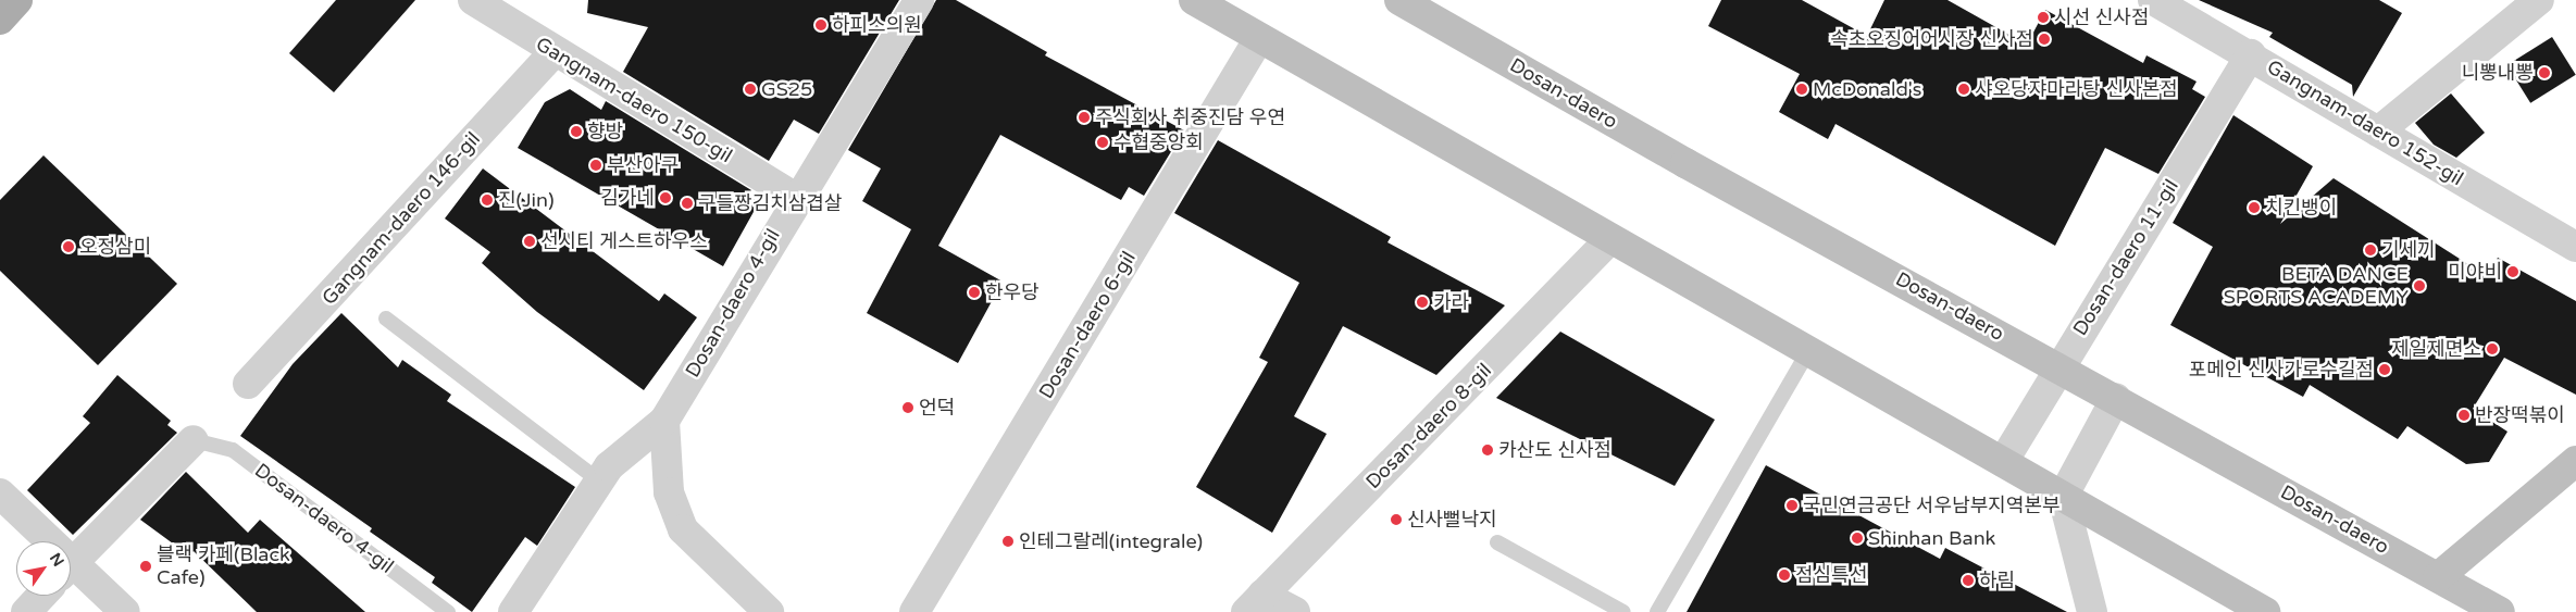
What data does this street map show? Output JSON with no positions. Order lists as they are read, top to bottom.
{
  "streets": {
    "main road": ["Dosan-daero"],
    "street": [
      "Gangnam-daero 150-gil",
      "Gangnam-daero 152-gil",
      "Gangnam-daero 146-gil",
      "Dosan-daero 11-gil",
      "Dosan-daero 4-gil",
      "Dosan-daero 6-gil",
      "Dosan-daero 8-gil"
    ]
  },
  "crossings": [
    ["Dosan-daero", "Dosan-daero 11-gil"],
    ["Gangnam-daero 150-gil", "Gangnam-daero 146-gil"],
    ["Gangnam-daero 150-gil", "Dosan-daero 4-gil"],
    ["Gangnam-daero 152-gil", "Dosan-daero 11-gil"]
  ],
  "places": [
    "시선 신사점",
    "하피스의원",
    "속초오징어어시장 신사점",
    "니뽕내뽕",
    "GS25",
    "McDonald's",
    "샤오당쟈마라탕 신사본점",
    "주식회사 취중진담 우연",
    "향방",
    "수협중앙회",
    "부산아구",
    "김가네",
    "진(Jin)",
    "구들짱김치삼겹살",
    "치킨뱅이",
    "선시티 게스트하우스",
    "오정삼미",
    "기세끼",
    "미야비",
    "BETA DANCE SPORTS ACADEMY",
    "한우당",
    "카라",
    "제일제면소",
    "포메인 신사가로수길점",
    "언덕",
    "반장떡볶이",
    "카산도 신사점",
    "국민연금공단 서우남부지역본부",
    "신사뻘낙지",
    "Shinhan Bank",
    "인테그랄레(integrale)",
    "블랙 카페(Black Cafe)",
    "점심특선",
    "하림"
  ],
  "north": "top right"
}
